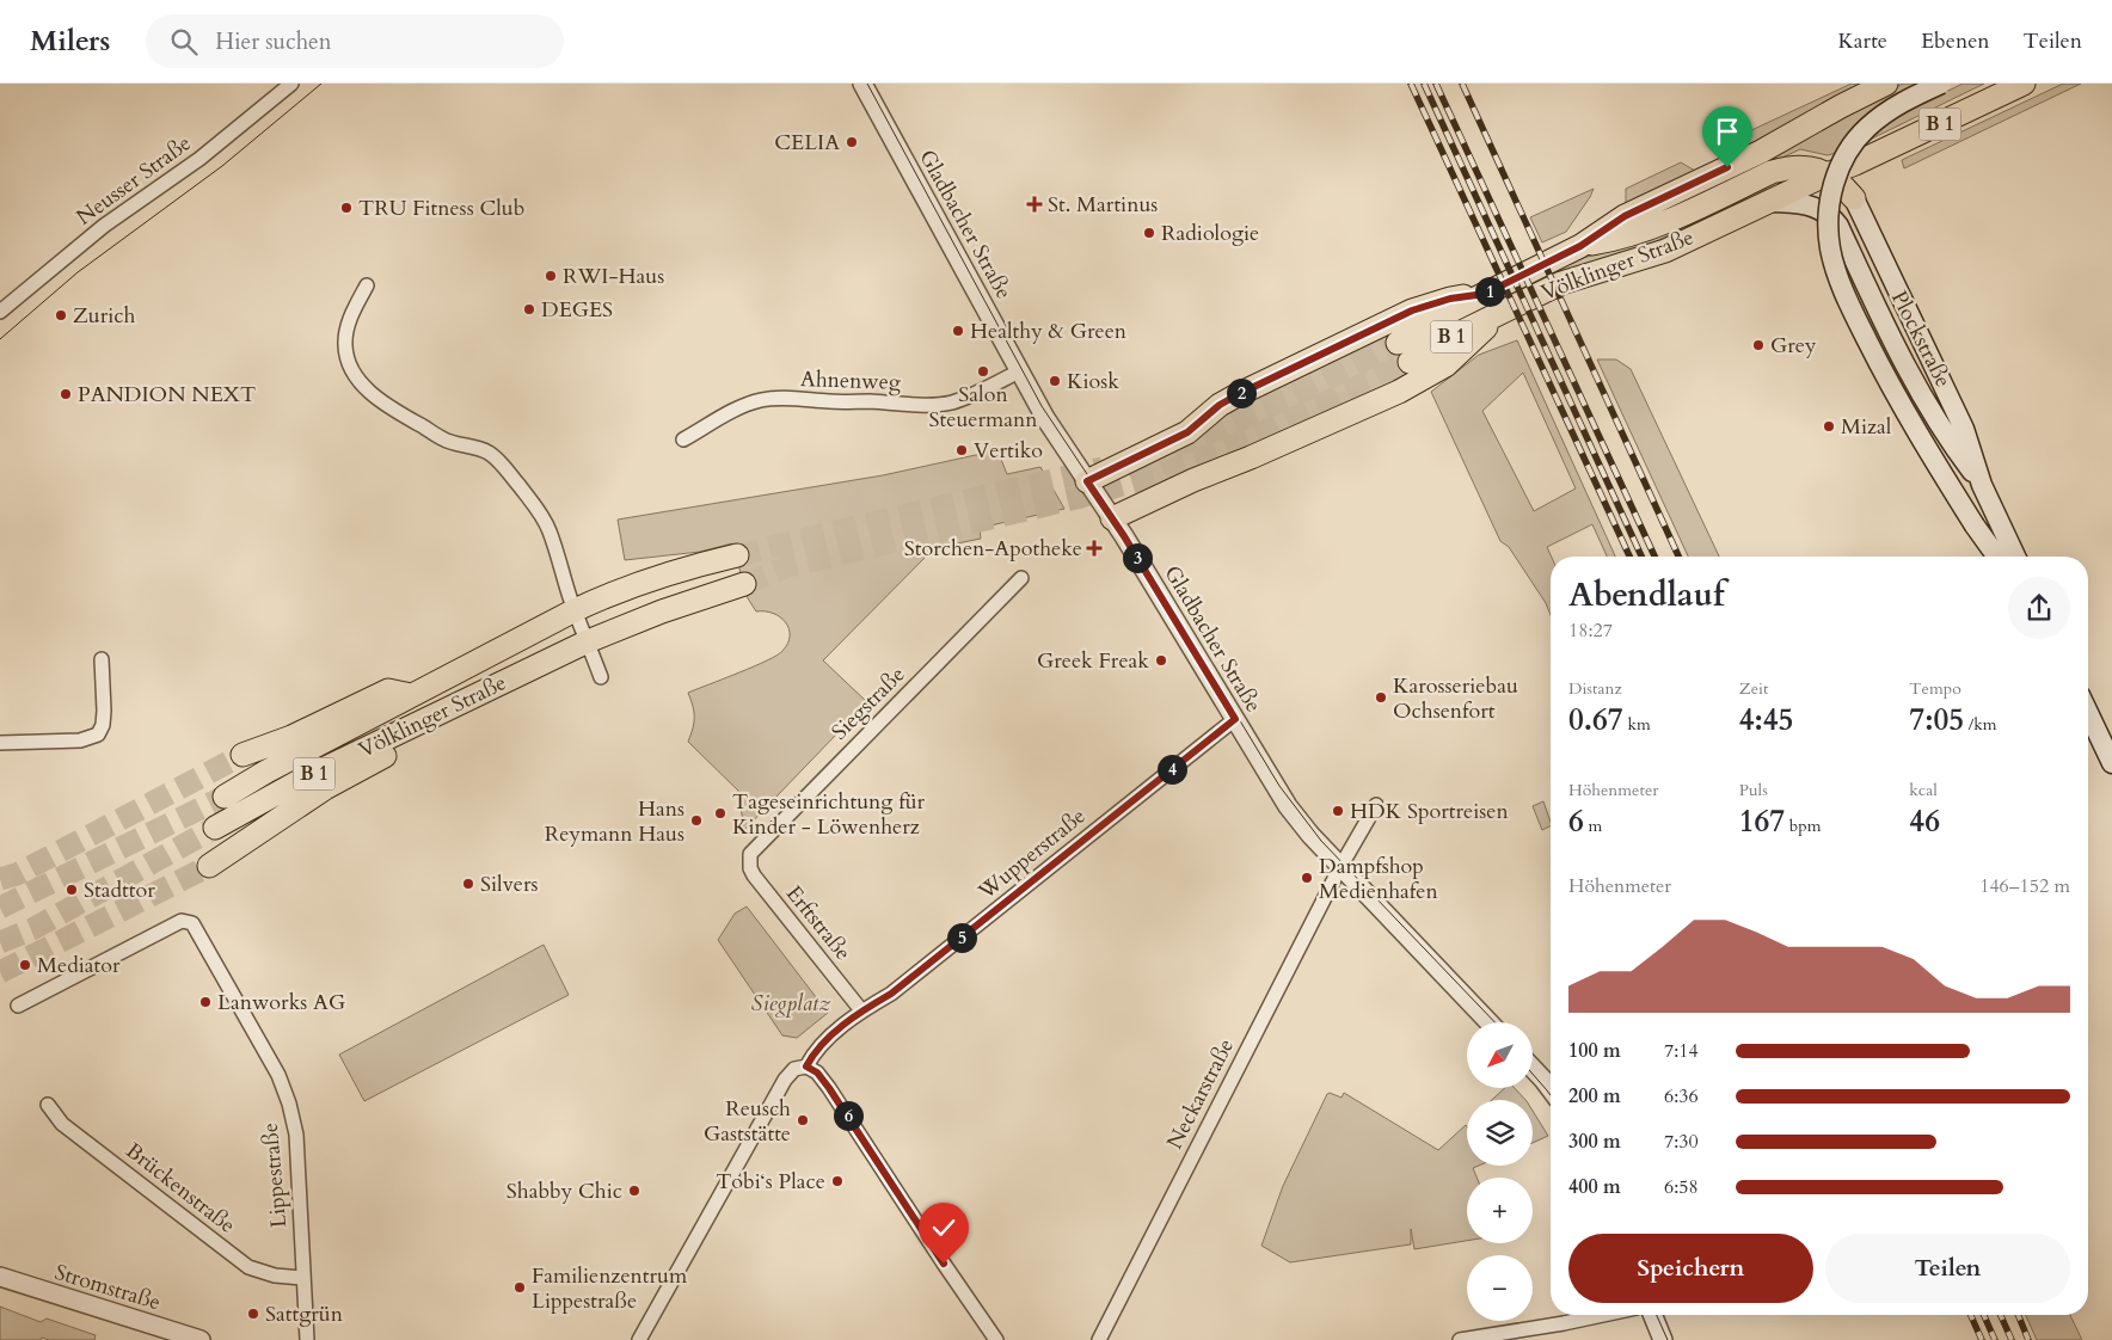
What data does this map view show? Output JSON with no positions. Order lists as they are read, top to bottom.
{
  "streets": {
    "main road": ["B 1", "Völklinger Straße", "Plockstraße"],
    "street": [
      "Neusser Straße",
      "Gladbacher Straße",
      "Ahnenweg",
      "Siegstraße",
      "Wupperstraße",
      "Erftstraße",
      "Neckarstraße",
      "Lippestraße",
      "Brückenstraße",
      "Stromstraße"
    ]
  },
  "crossings": [
    ["B 1", "Völklinger Straße"],
    ["B 1", "Plockstraße"],
    ["Gladbacher Straße", "Ahnenweg"],
    ["Gladbacher Straße", "Wupperstraße"],
    ["Gladbacher Straße", "Neckarstraße"],
    ["Völklinger Straße", "Plockstraße"],
    ["Siegstraße", "Erftstraße"],
    ["Wupperstraße", "Erftstraße"],
    ["Lippestraße", "Brückenstraße"]
  ],
  "parks": ["Siegplatz"],
  "places": {
    "other": [
      "CELIA",
      "TRU Fitness Club",
      "Radiologie",
      "RWI-Haus",
      "DEGES",
      "Zurich",
      "Healthy & Green",
      "Grey",
      "Salon Steuermann",
      "Kiosk",
      "PANDION NEXT",
      "Mizal",
      "Vertiko",
      "Greek Freak",
      "Karosseriebau Ochsenfort",
      "HDK Sportreisen",
      "Tageseinrichtung für Kinder - Löwenherz",
      "Hans Reymann Haus",
      "Dampfshop Medienhafen",
      "Silvers",
      "Stadttor",
      "Mediator",
      "Lanworks AG",
      "Reusch Gaststätte",
      "Tobi‘s Place",
      "Shabby Chic",
      "Familienzentrum Lippestraße",
      "Sattgrün"
    ],
    "health": ["St. Martinus", "Storchen-Apotheke"]
  },
  "north": "bottom left",
  "page": {
    "header": "Milers",
    "search": "Hier suchen",
    "nav": ["Karte", "Ebenen", "Teilen"],
    "pins": [
      "1",
      "2",
      "3",
      "4",
      "5",
      "6"
    ],
    "heading": ["Abendlauf", "18:27"],
    "stats": [
      ["Distanz", "0.67 km"],
      ["Zeit", "4:45"],
      ["Tempo", "7:05 /km"],
      ["Höhenmeter", "6 m"],
      ["Puls", "167 bpm"],
      ["kcal", "46"]
    ],
    "chart": ["Höhenmeter", "146–152 m"],
    "map_buttons": ["+", "−"],
    "list": [
      {
        "name": "100 m",
        "note": "7:14"
      },
      {
        "name": "200 m",
        "note": "6:36"
      },
      {
        "name": "300 m",
        "note": "7:30"
      },
      {
        "name": "400 m",
        "note": "6:58"
      }
    ],
    "buttons": ["Speichern", "Teilen"]
  }
}
